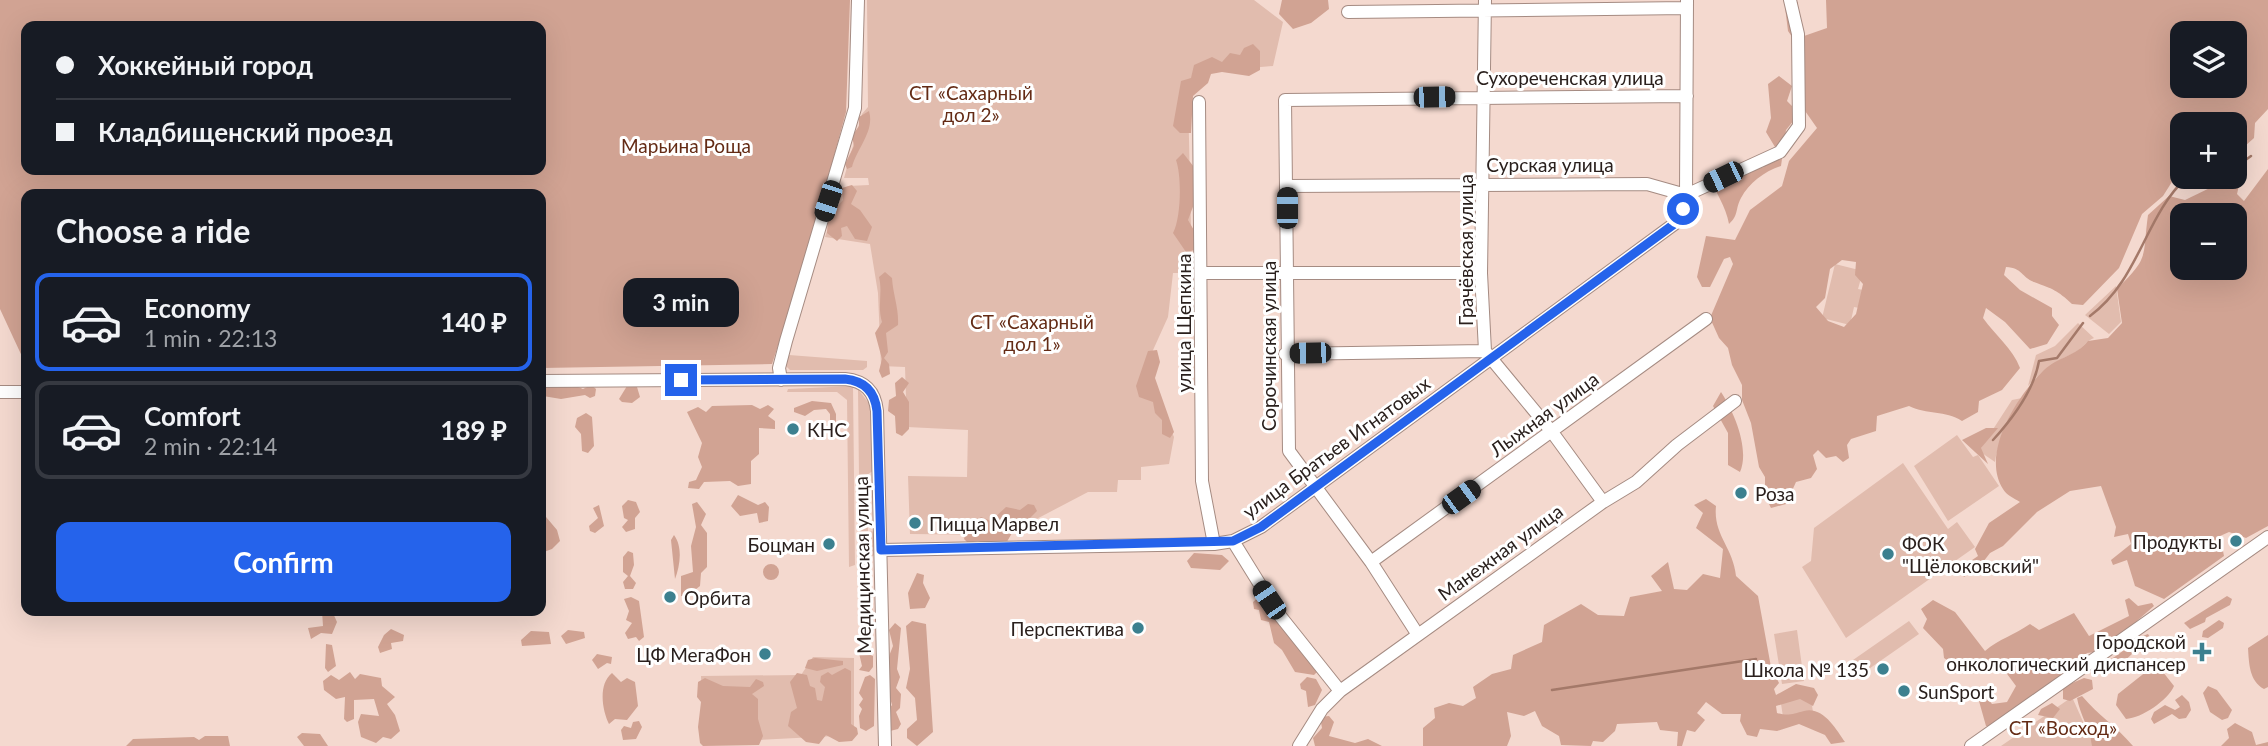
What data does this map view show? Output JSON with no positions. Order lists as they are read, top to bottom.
{
  "streets": {
    "street": [
      "Сухореченская улица",
      "Сурская улица",
      "Грачёвская улица",
      "улица Щепкина",
      "Сорочинская улица",
      "Лыжная улица",
      "улица Братьев Игнатовых",
      "Манежная улица",
      "Медицинская улица"
    ]
  },
  "crossings": [
    ["Сухореченская улица", "Грачёвская улица"],
    ["Сухореченская улица", "Сорочинская улица"],
    ["Сурская улица", "Грачёвская улица"],
    ["Сурская улица", "Сорочинская улица"],
    ["Сурская улица", "улица Братьев Игнатовых"],
    ["Грачёвская улица", "улица Братьев Игнатовых"],
    ["улица Щепкина", "улица Братьев Игнатовых"],
    ["Сорочинская улица", "Лыжная улица"],
    ["Сорочинская улица", "улица Братьев Игнатовых"],
    ["Сорочинская улица", "Манежная улица"],
    ["улица Братьев Игнатовых", "Медицинская улица"]
  ],
  "parks": [
    "СТ «Сахарный дол 2»",
    "Марьина Роща",
    "СТ «Сахарный дол 1»",
    "СТ «Восход»"
  ],
  "places": {
    "other": [
      "КНС",
      "Роза",
      "Пицца Марвел",
      "Продукты",
      "Боцман",
      "ФОК \"Щёлоковский\"",
      "Орбита",
      "Перспектива",
      "ЦФ МегаФон",
      "Школа № 135",
      "SunSport"
    ],
    "health": ["Городской онкологический диспансер"]
  },
  "page": {
    "map_buttons": ["+", "−"],
    "banner": ["Хоккейный город", "Кладбищенский проезд"],
    "heading": "Choose a ride",
    "list": [
      {
        "name": "Economy",
        "note": "1 min · 22:13",
        "value": "140 ₽"
      },
      {
        "name": "Comfort",
        "note": "2 min · 22:14",
        "value": "189 ₽"
      }
    ],
    "bubble": "3 min",
    "buttons": "Confirm"
  }
}
